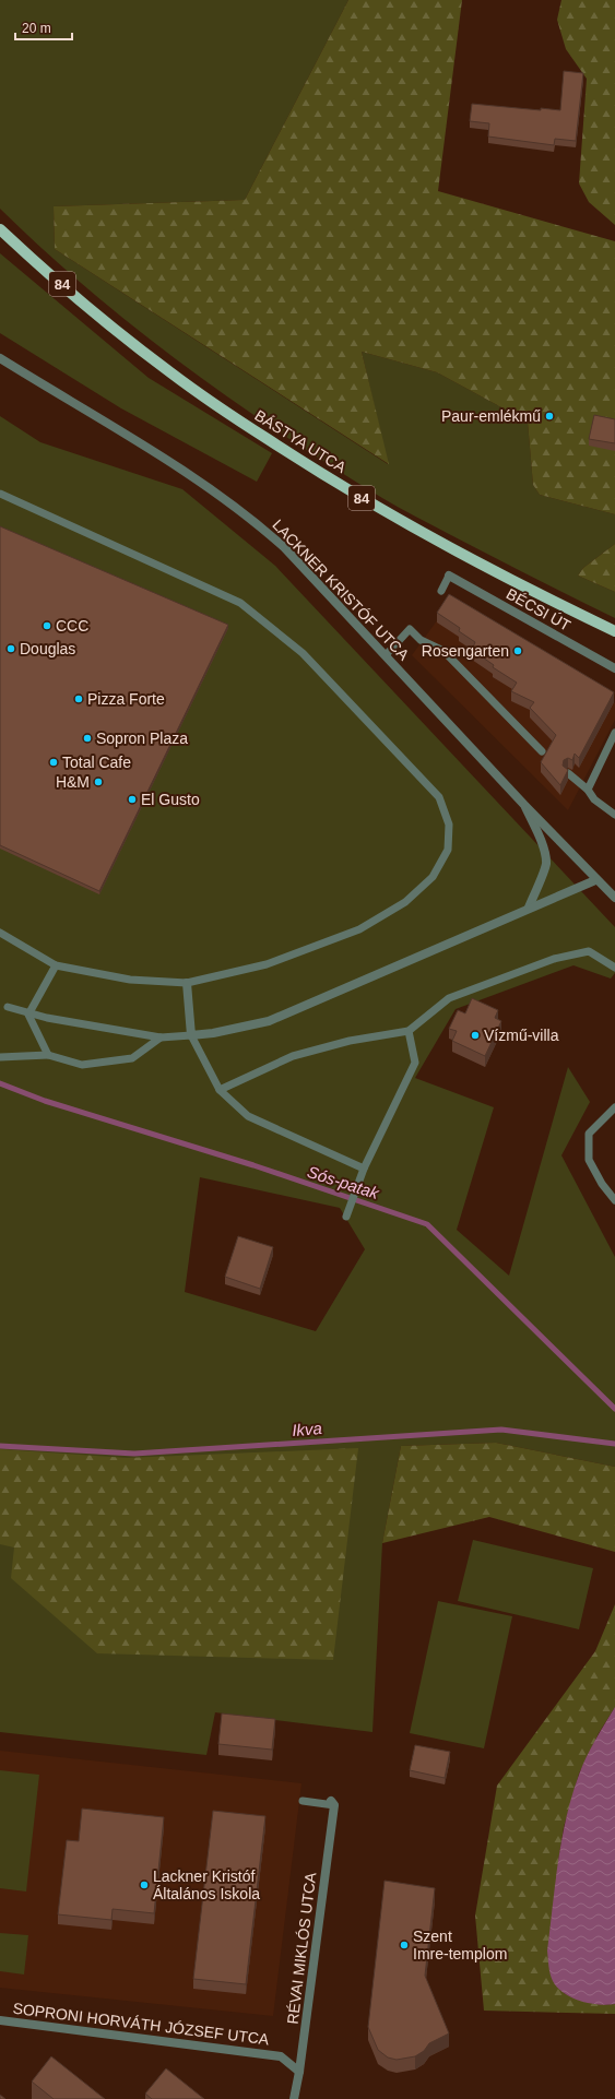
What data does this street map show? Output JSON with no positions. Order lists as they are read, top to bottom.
{
  "streets": {
    "main road": ["84", "BÁSTYA UTCA"],
    "street": [
      "LACKNER KRISTÓF UTCA",
      "BÉCSI ÚT",
      "RÉVAI MIKLÓS UTCA",
      "SOPRONI HORVÁTH JÓZSEF UTCA"
    ]
  },
  "crossings": [
    ["RÉVAI MIKLÓS UTCA", "SOPRONI HORVÁTH JÓZSEF UTCA"]
  ],
  "water": ["Sós-patak", "Ikva"],
  "places": [
    "Paur-emlékmű",
    "CCC",
    "Douglas",
    "Rosengarten",
    "Pizza Forte",
    "Sopron Plaza",
    "Total Cafe",
    "H&M",
    "El Gusto",
    "Vízmű-villa",
    "Lackner Kristóf Általános Iskola",
    "Szent Imre-templom"
  ],
  "scale_bar": "20 m"
}
